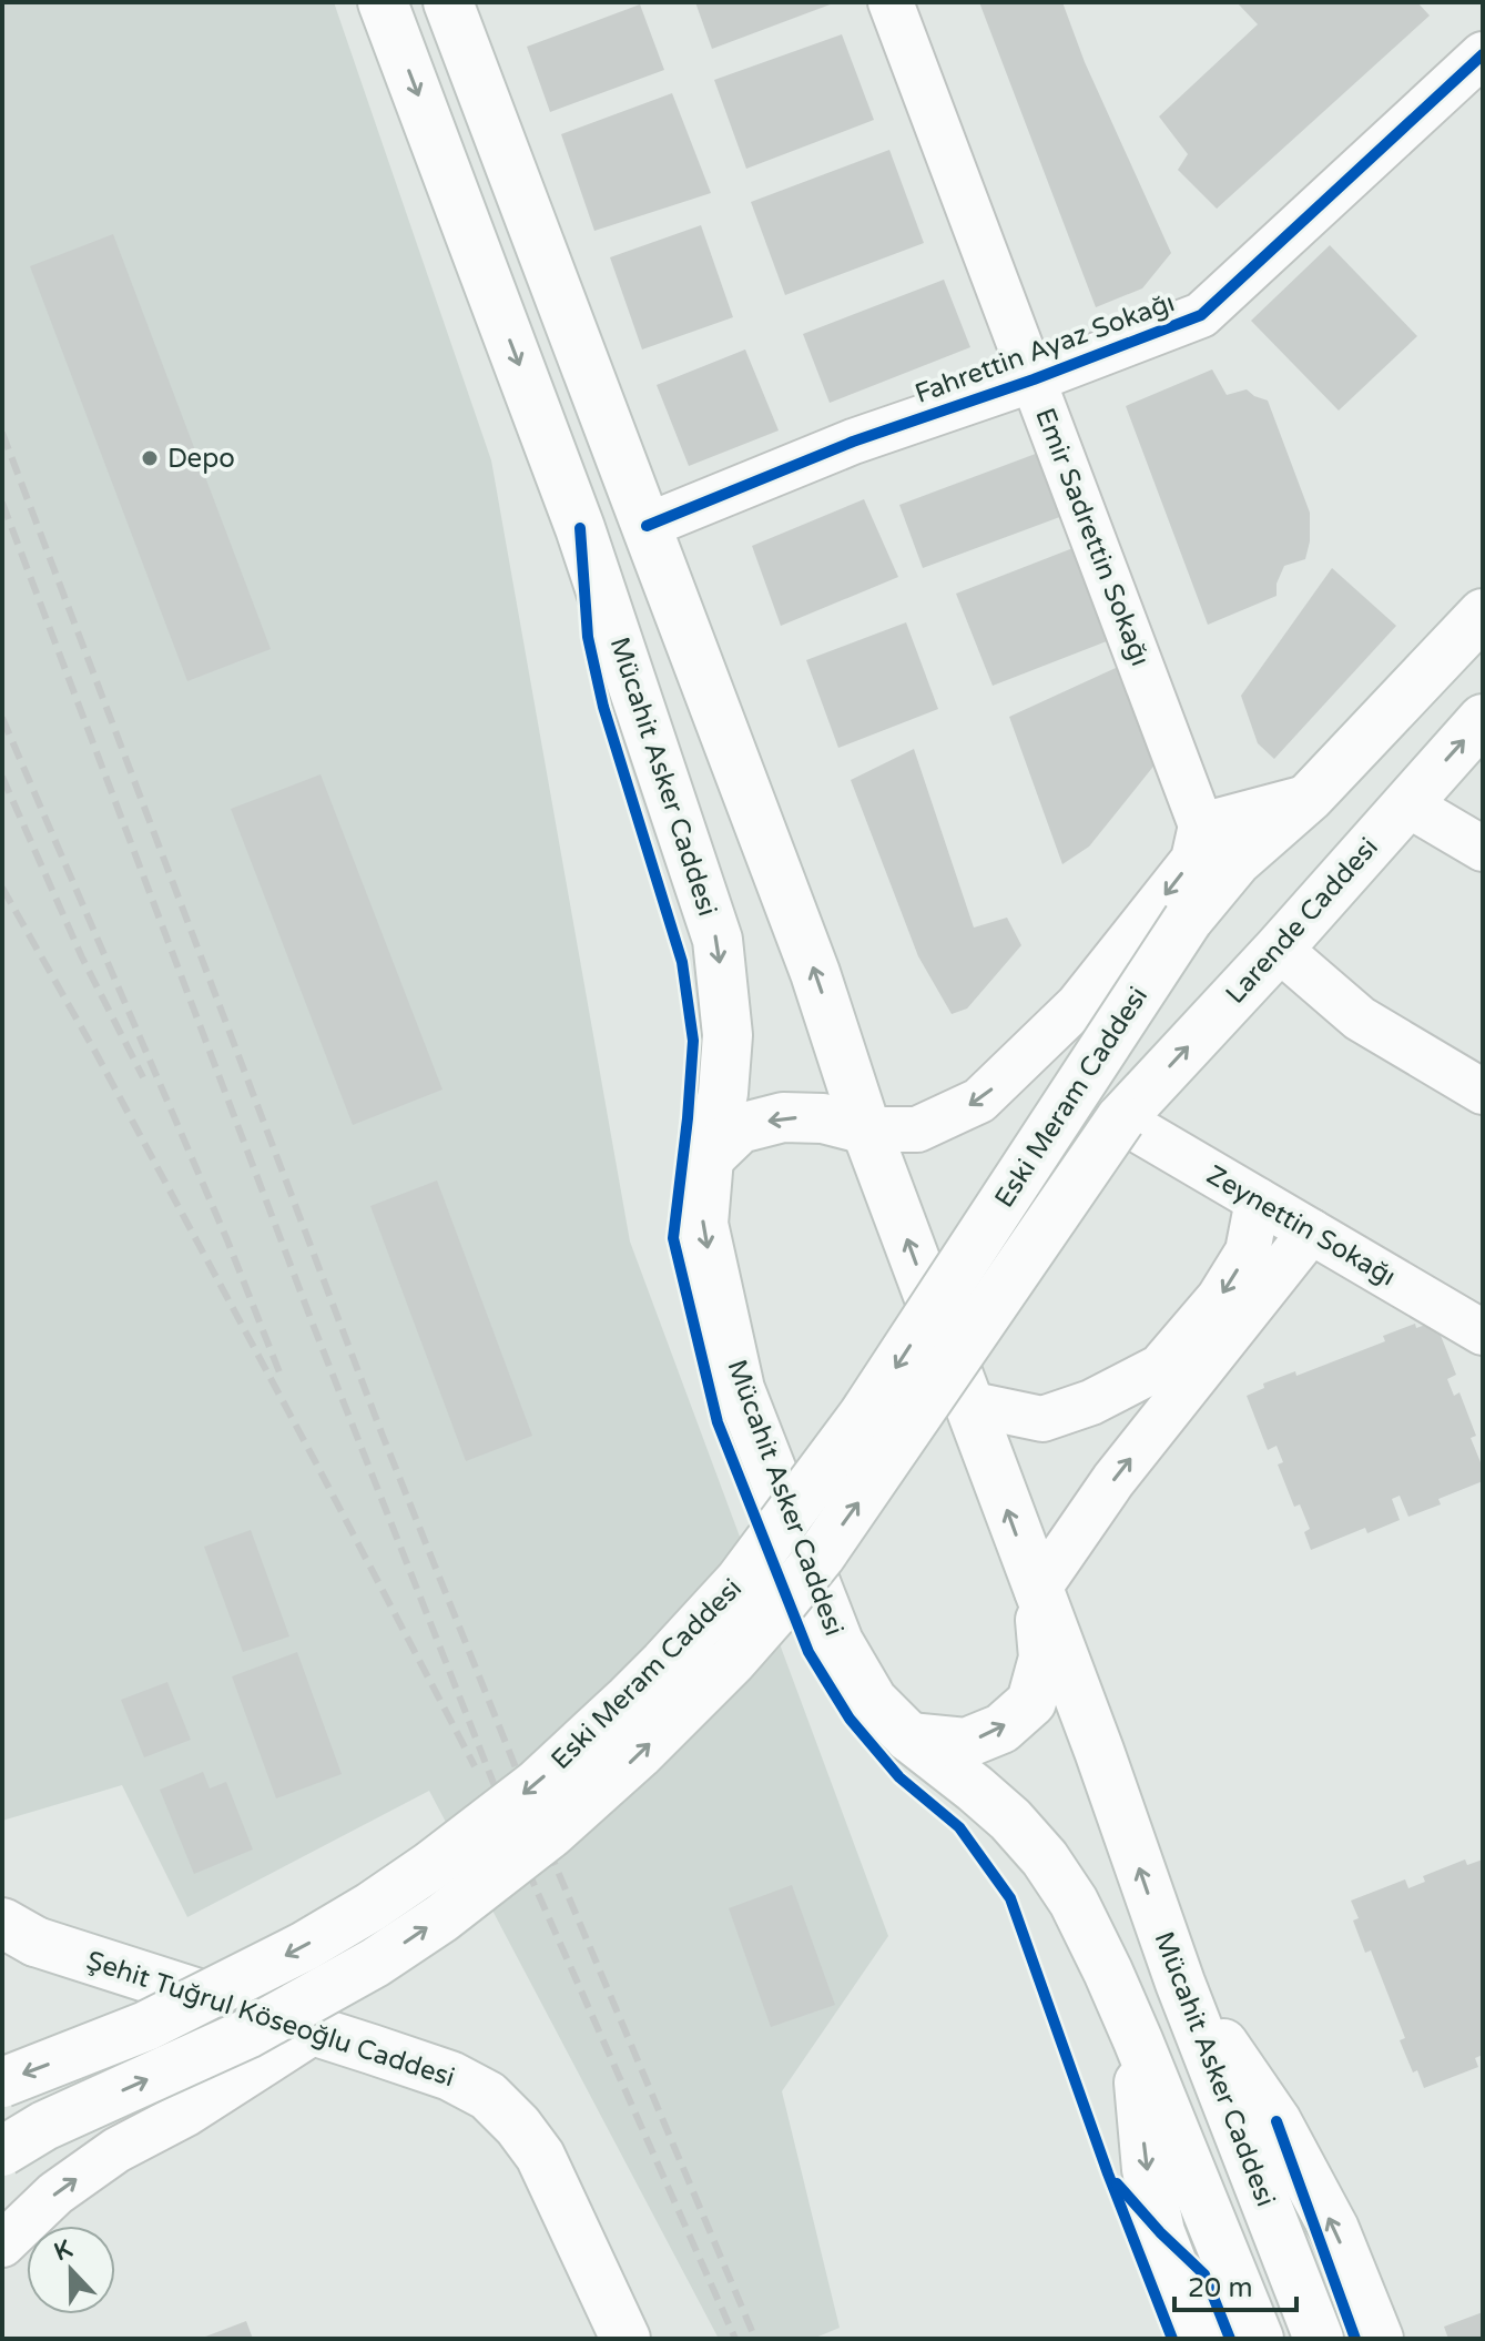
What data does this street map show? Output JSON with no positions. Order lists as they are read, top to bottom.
{
  "streets": {
    "main road": [
      "Mücahit Asker Caddesi",
      "Larende Caddesi",
      "Eski Meram Caddesi",
      "Şehit Tuğrul Köseoğlu Caddesi"
    ],
    "street": ["Fahrettin Ayaz Sokağı", "Emir Sadrettin Sokağı", "Zeynettin Sokağı"]
  },
  "crossings": [
    ["Fahrettin Ayaz Sokağı", "Emir Sadrettin Sokağı"],
    ["Fahrettin Ayaz Sokağı", "Mücahit Asker Caddesi"],
    ["Emir Sadrettin Sokağı", "Eski Meram Caddesi"],
    ["Larende Caddesi", "Eski Meram Caddesi"],
    ["Larende Caddesi", "Zeynettin Sokağı"],
    ["Eski Meram Caddesi", "Zeynettin Sokağı"]
  ],
  "places": ["Depo"],
  "scale_bar": "20 m",
  "north": "top"
}
